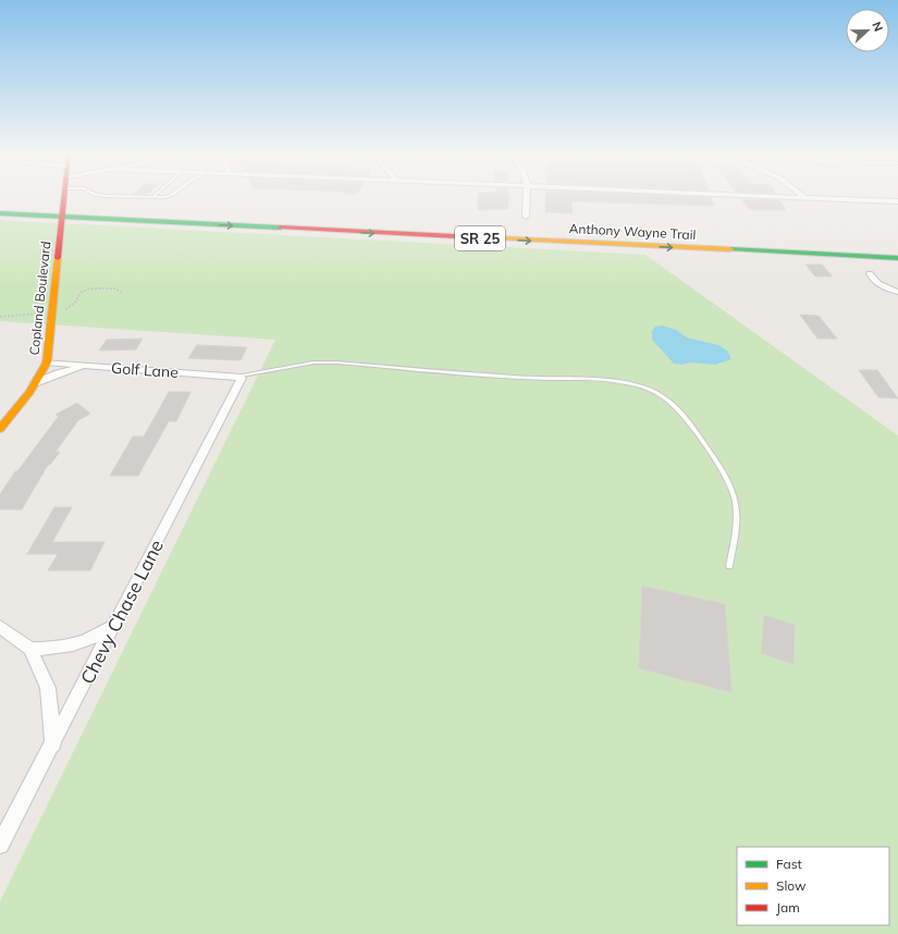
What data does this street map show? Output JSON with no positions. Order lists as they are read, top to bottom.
{
  "streets": {
    "main road": ["Anthony Wayne Trail", "SR 25", "Copland Boulevard"],
    "street": ["Golf Lane", "Chevy Chase Lane"]
  },
  "crossings": [
    ["Anthony Wayne Trail", "Copland Boulevard"],
    ["Copland Boulevard", "Golf Lane"],
    ["Golf Lane", "Chevy Chase Lane"]
  ],
  "legend": ["Fast", "Slow", "Jam"],
  "north": "right"
}
